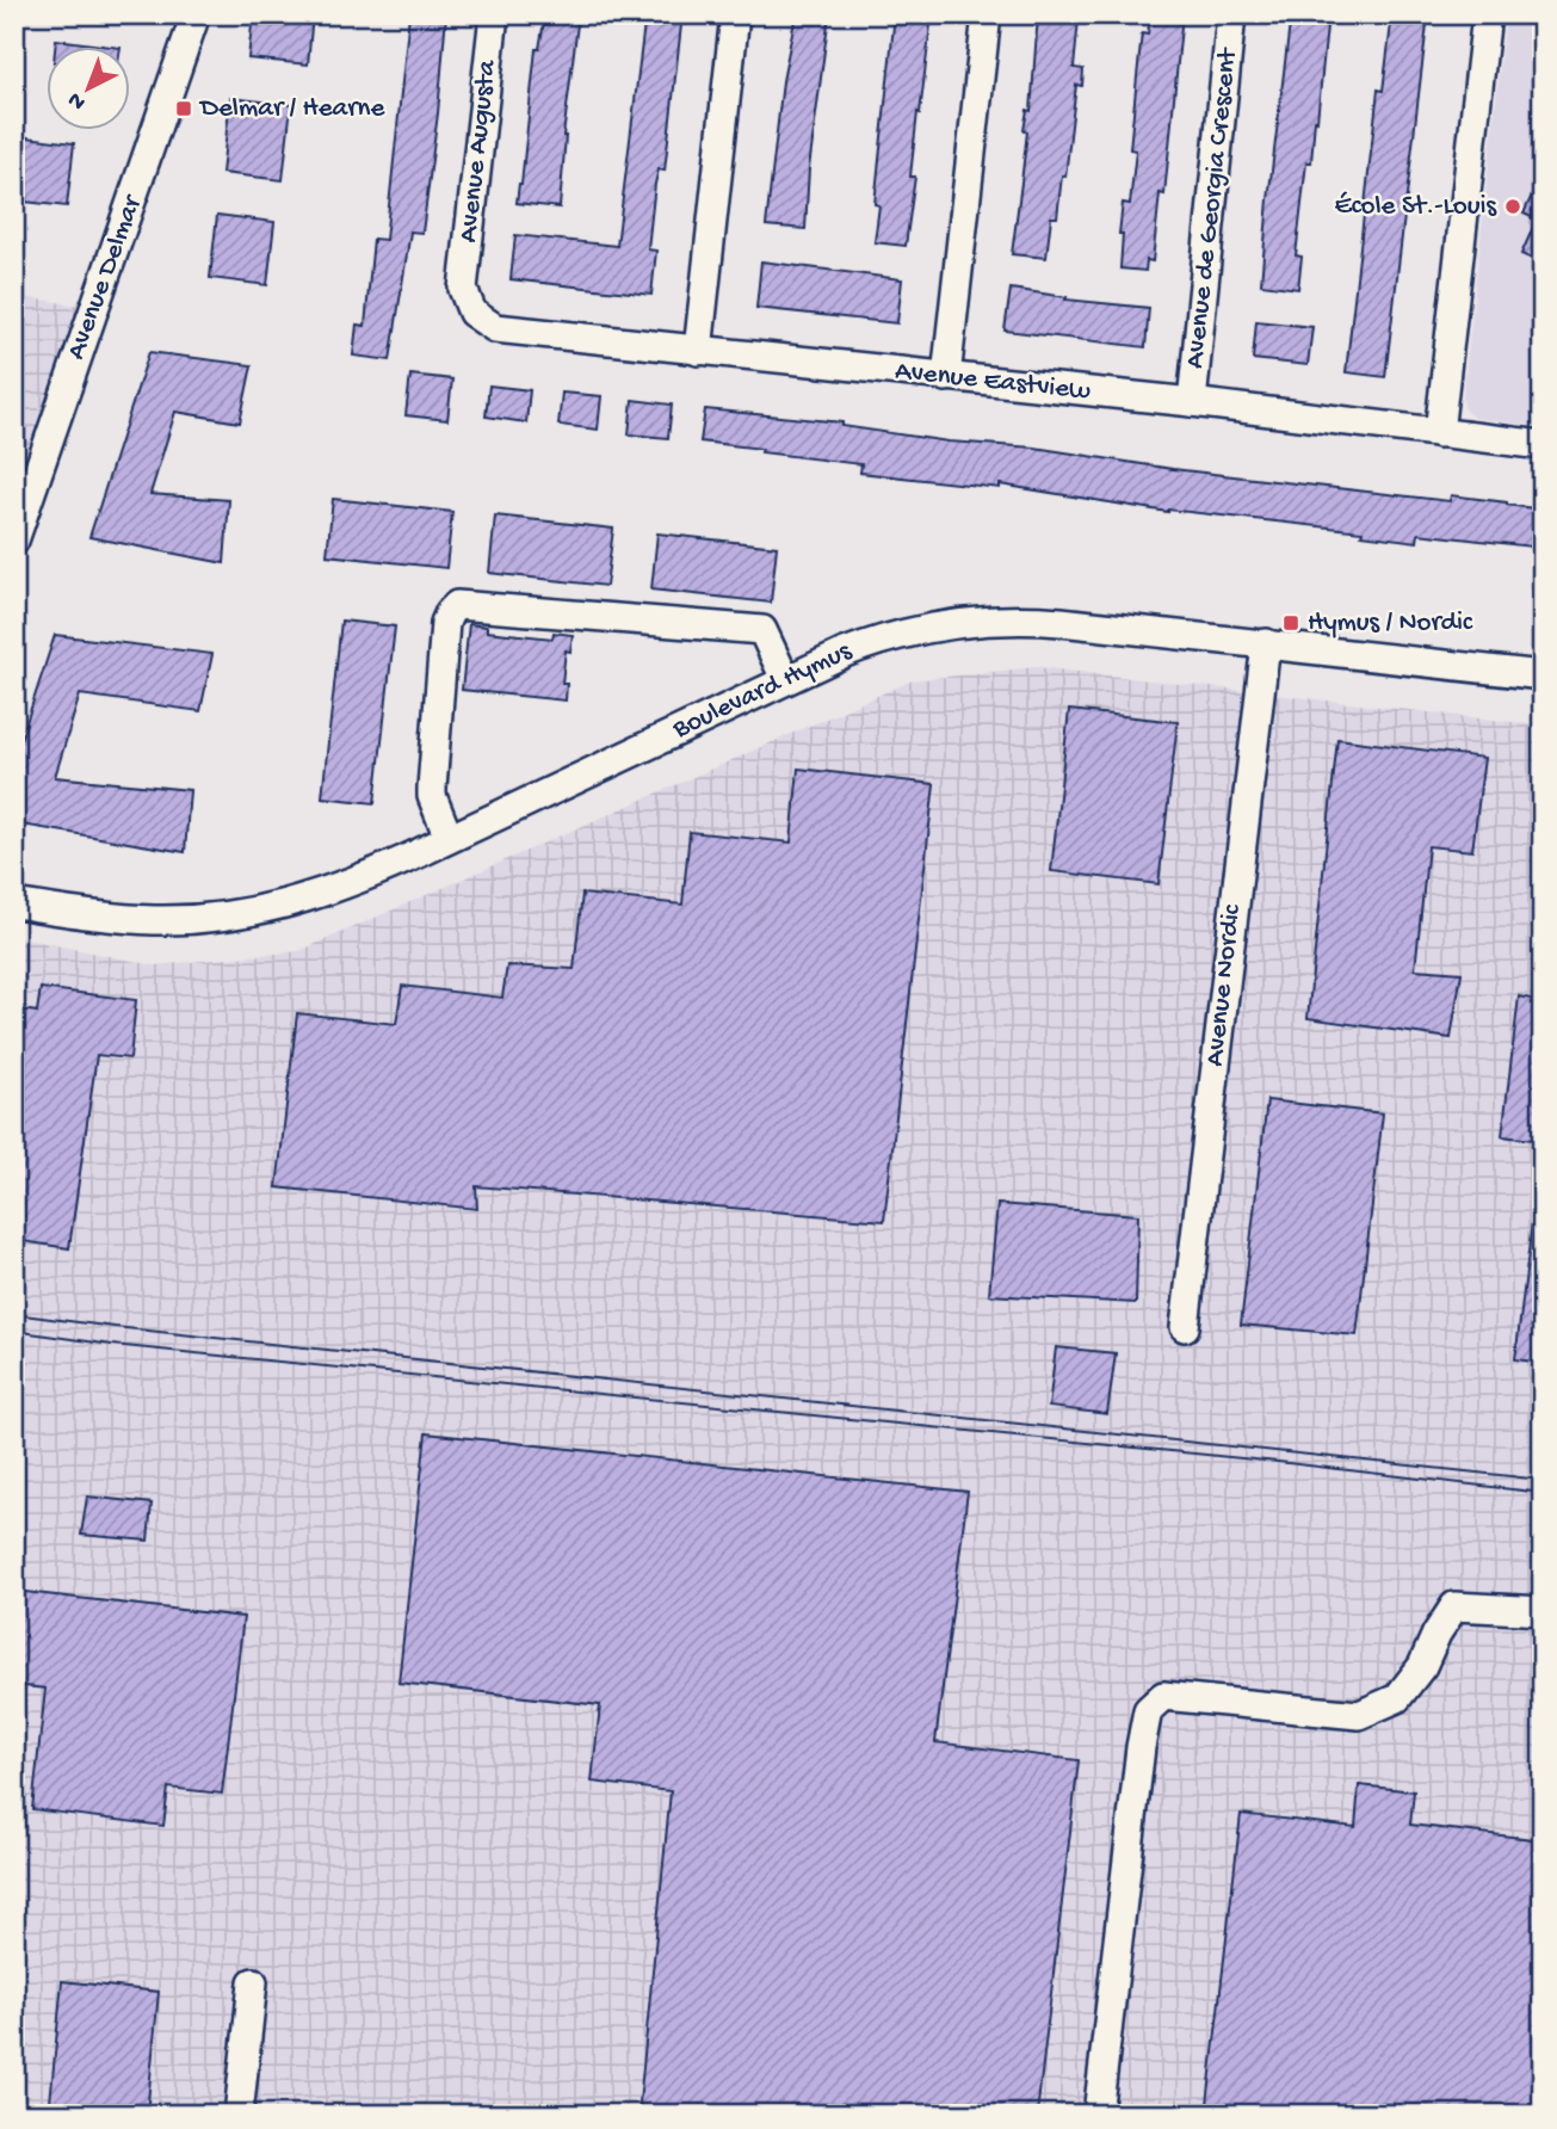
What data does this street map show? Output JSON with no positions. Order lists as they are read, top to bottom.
{
  "streets": {
    "street": [
      "Avenue Augusta",
      "Avenue de Georgia Crescent",
      "Avenue Delmar",
      "Avenue Eastview",
      "Boulevard Hymus",
      "Avenue Nordic"
    ]
  },
  "crossings": [
    ["Avenue Augusta", "Avenue Eastview"],
    ["Avenue de Georgia Crescent", "Avenue Eastview"],
    ["Boulevard Hymus", "Avenue Nordic"]
  ],
  "places": {
    "transit": ["Delmar / Hearne", "Hymus / Nordic"],
    "other": ["École St.-Louis"]
  },
  "north": "bottom left"
}
